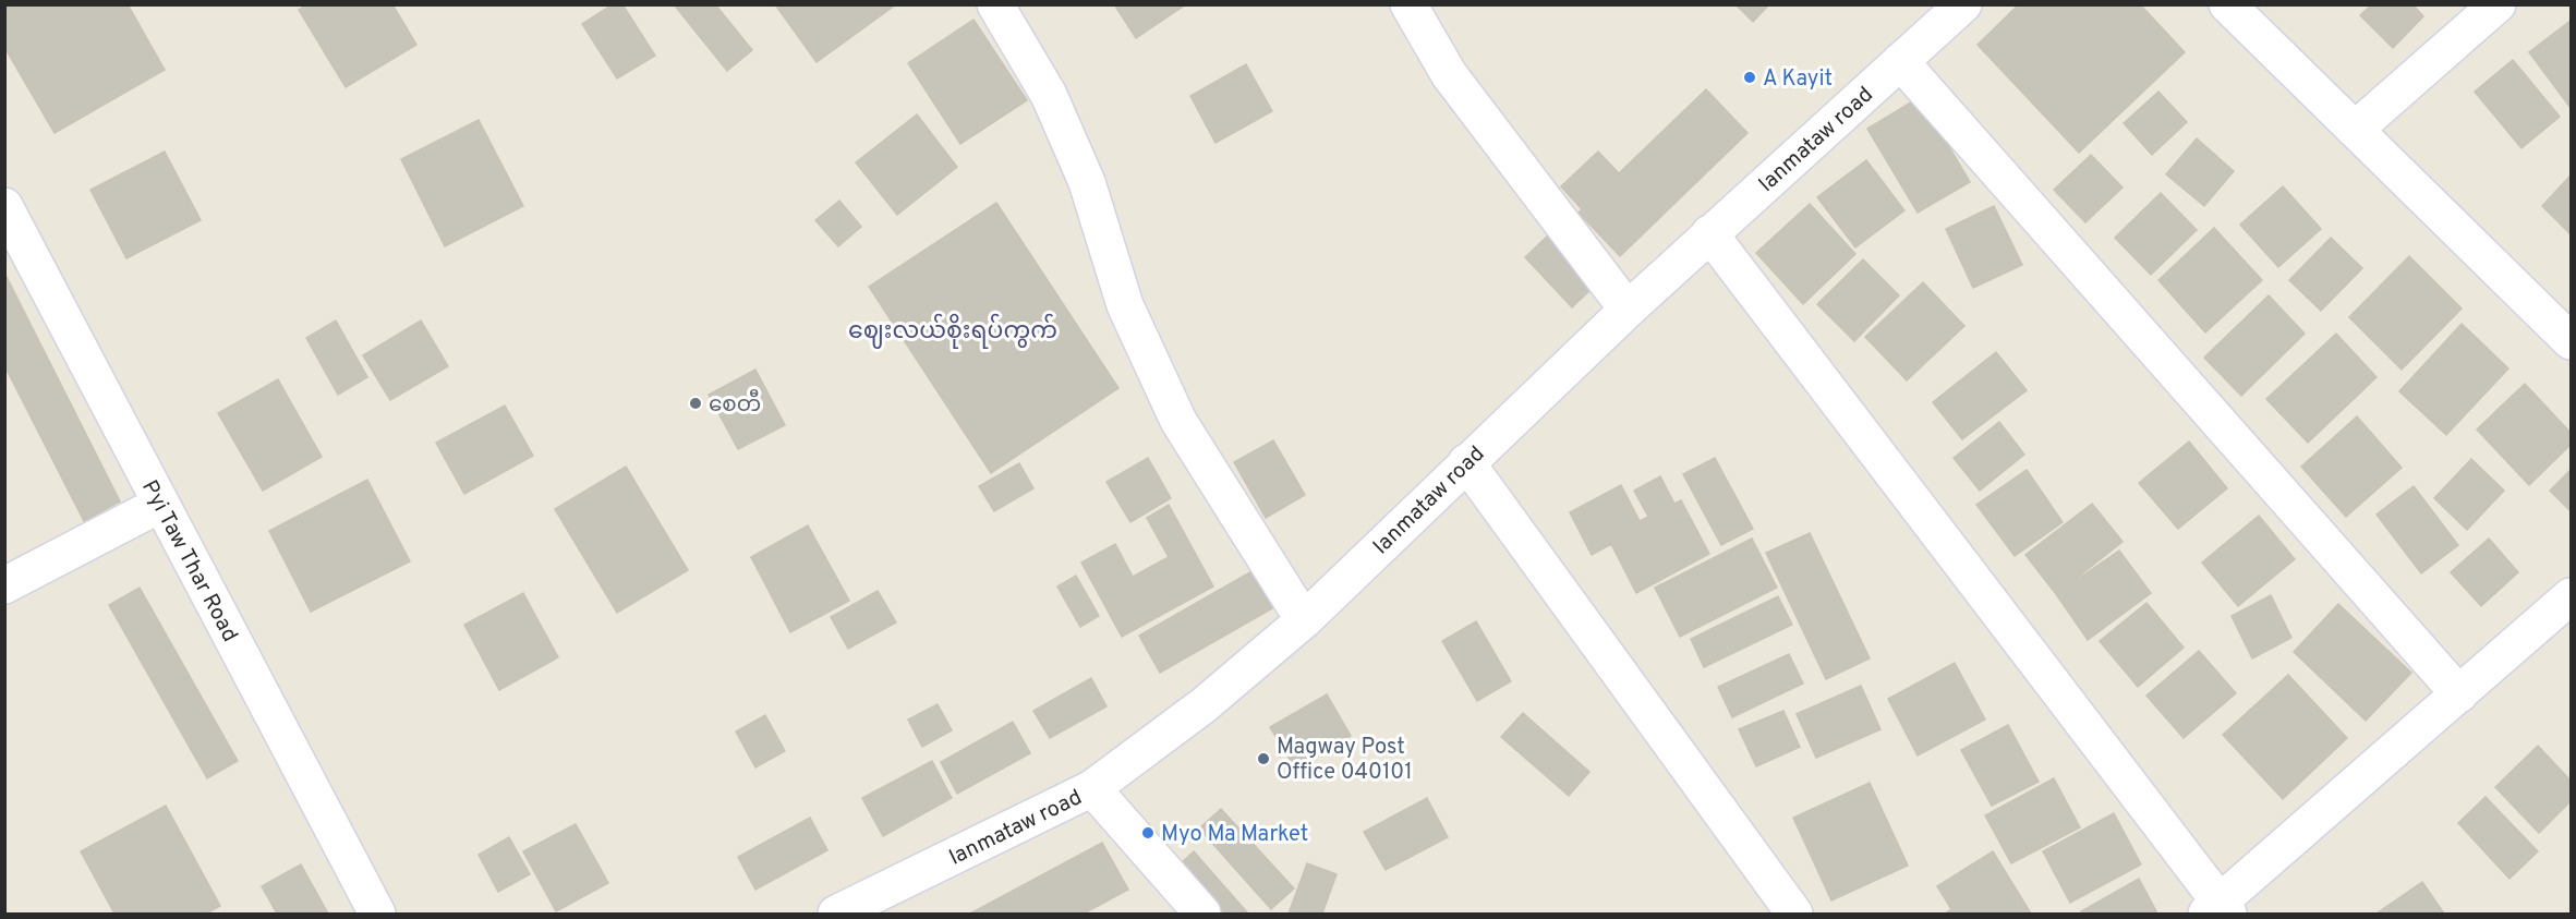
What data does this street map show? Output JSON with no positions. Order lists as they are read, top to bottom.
{
  "streets": {
    "street": ["lanmataw road", "Pyi Taw Thar Road"]
  },
  "districts": ["ဈေးလယ်စိုးရပ်ကွက်"],
  "places": [
    "A Kayit",
    "စေတီ",
    "Magway Post Office 040101",
    "Myo Ma Market"
  ]
}
